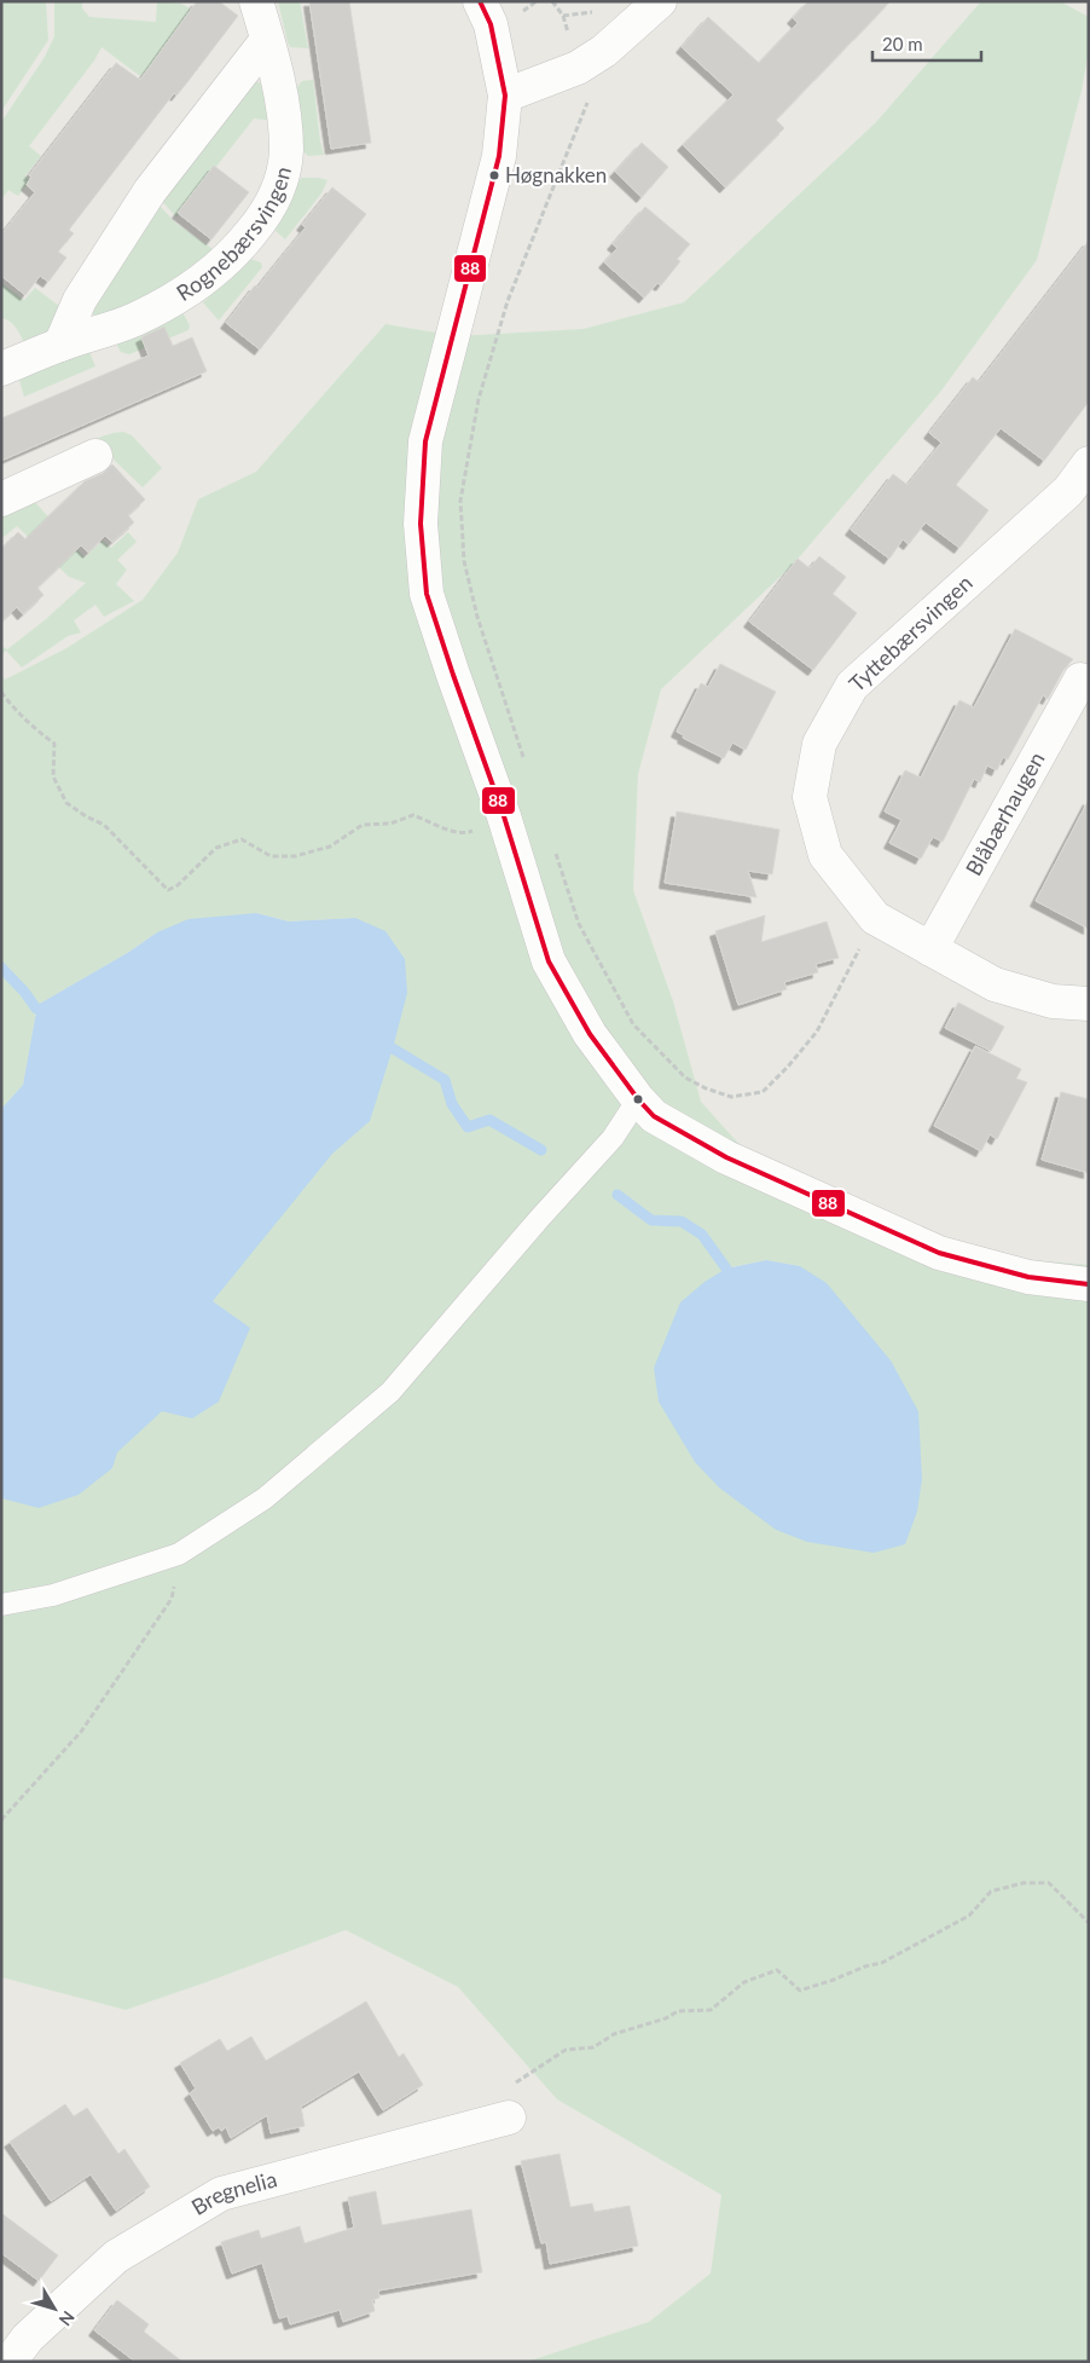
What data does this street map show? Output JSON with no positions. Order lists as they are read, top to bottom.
{
  "streets": {
    "street": [
      "Rognebærsvingen",
      "Tyttebærsvingen",
      "Blåbærhaugen",
      "Bregnelia"
    ]
  },
  "crossings": [
    ["Tyttebærsvingen", "Blåbærhaugen"]
  ],
  "places": ["Høgnakken"],
  "lines": ["transit line 88"],
  "scale_bar": "20 m",
  "north": "bottom right"
}
